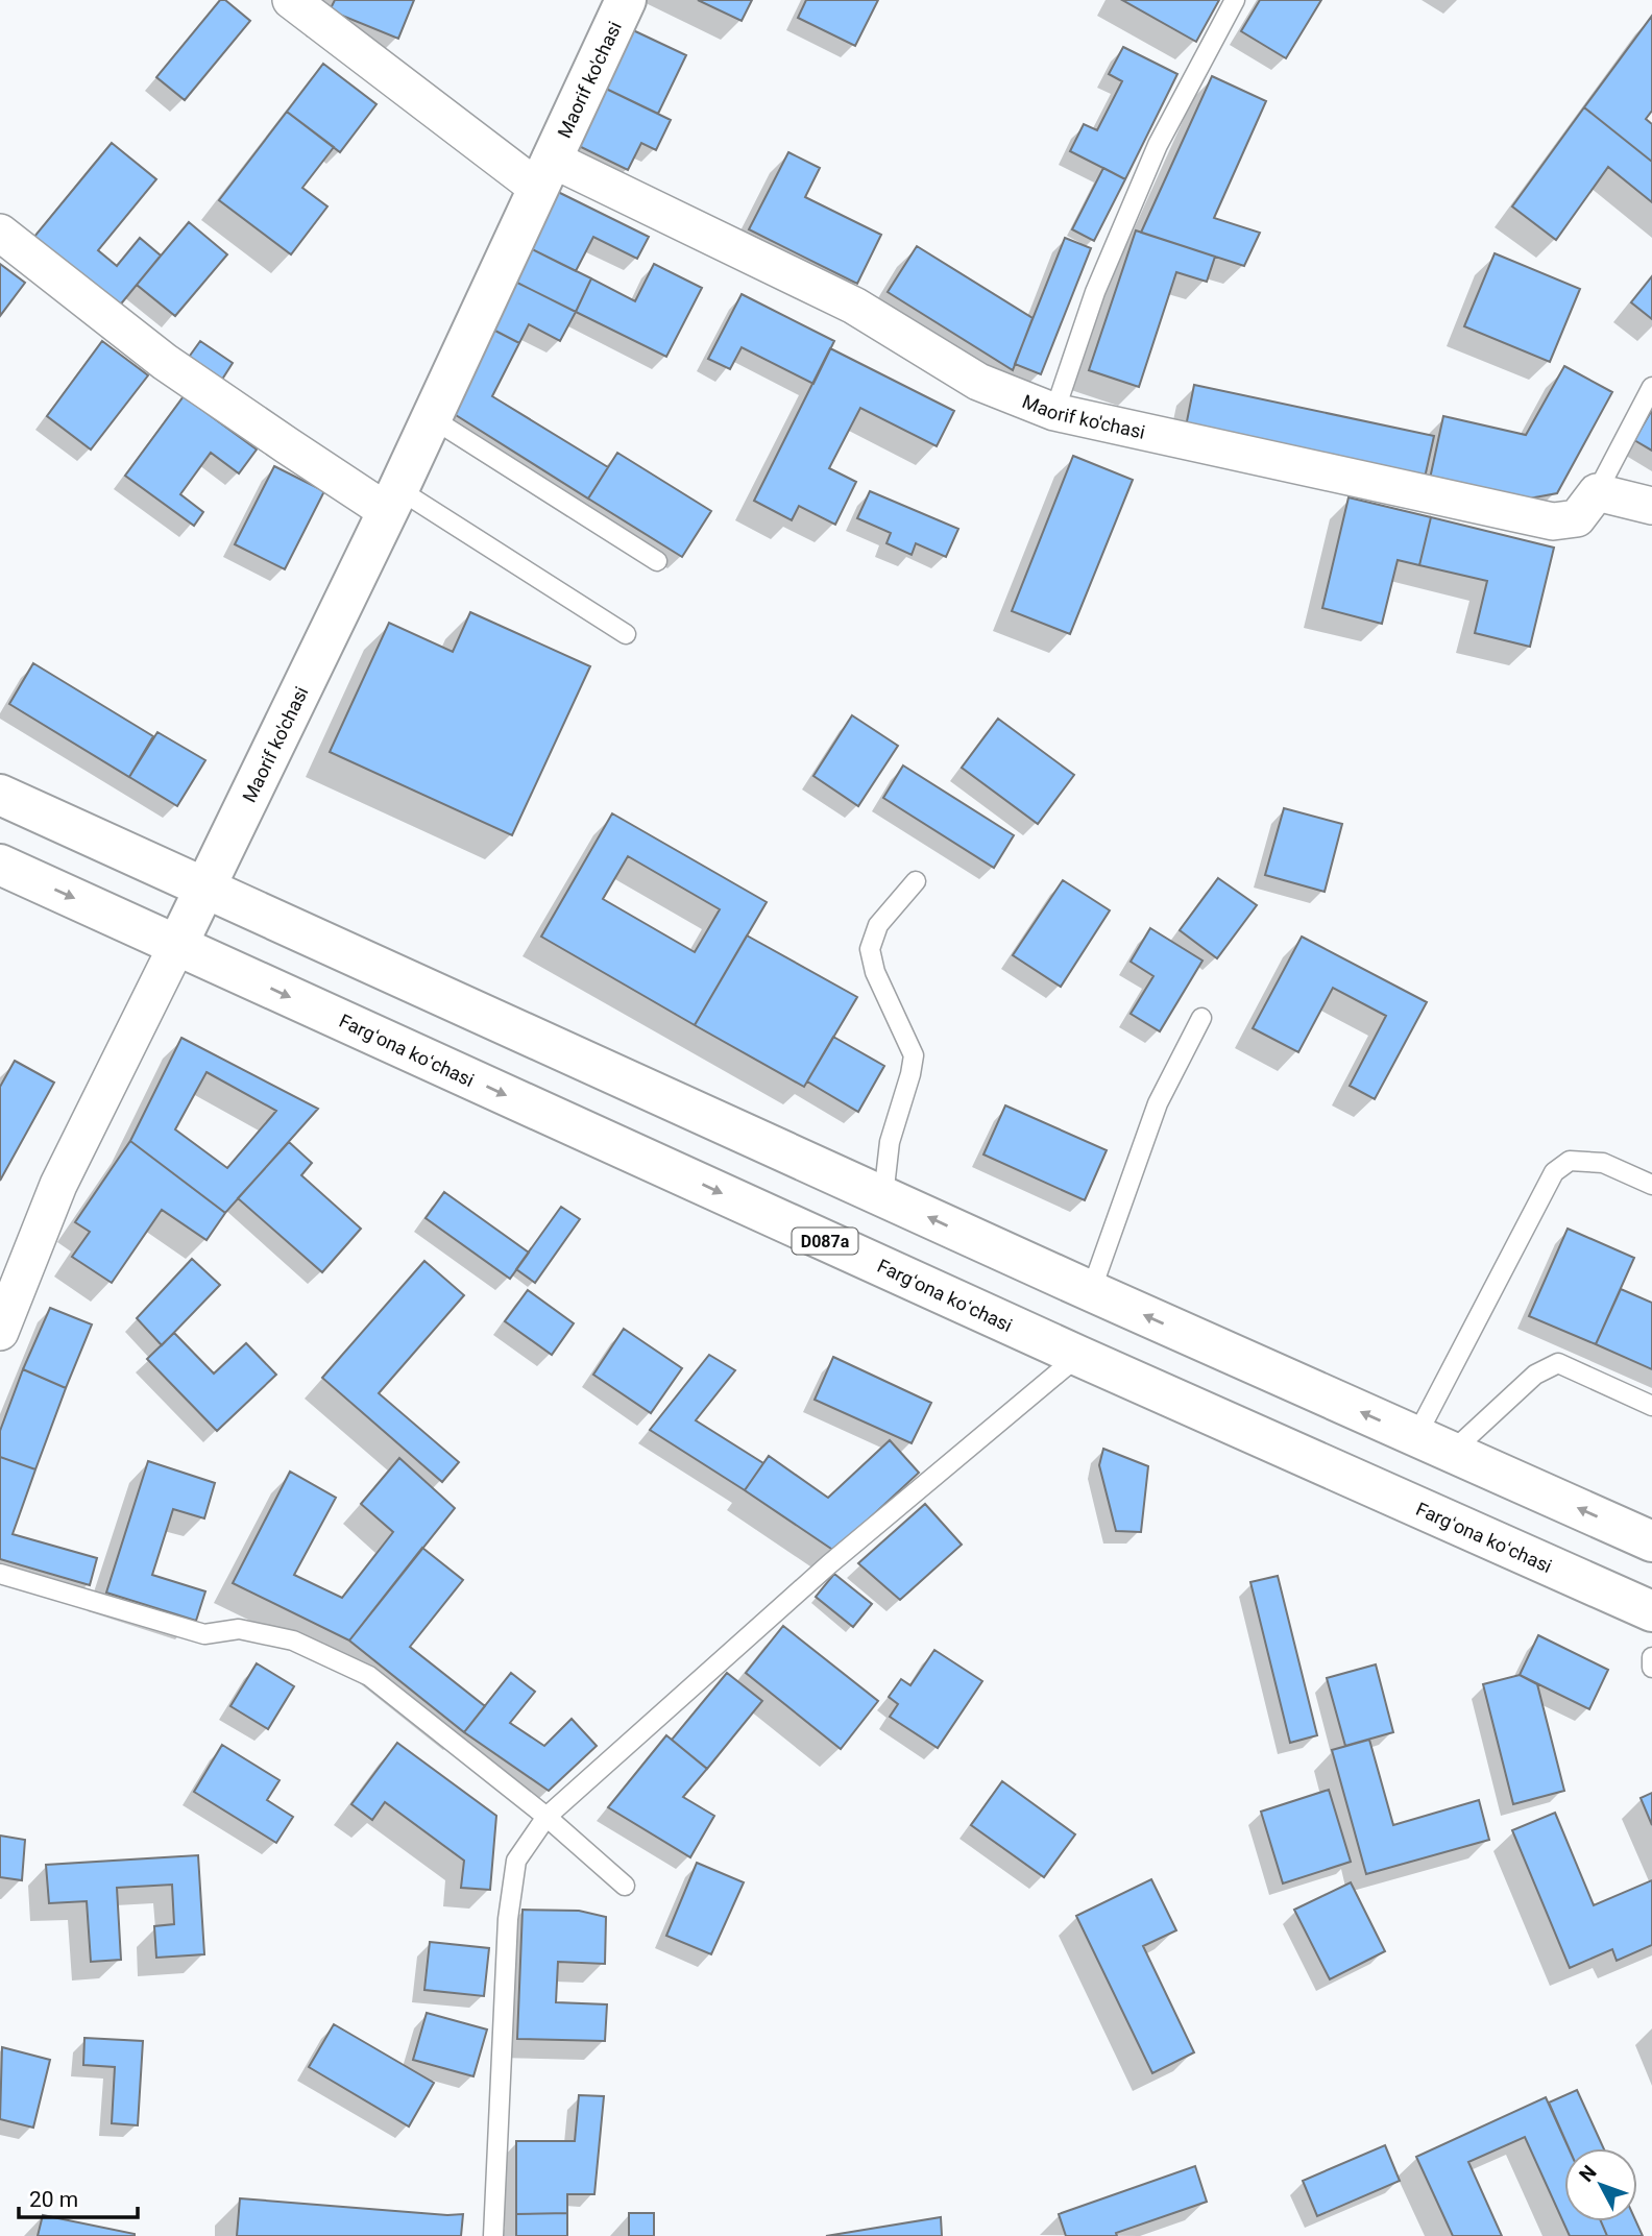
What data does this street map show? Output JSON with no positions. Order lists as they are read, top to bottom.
{
  "streets": {
    "main road": ["Maorif ko'chasi", "Fargʻona koʻchasi", "D087a"]
  },
  "crossings": [
    ["Maorif ko'chasi", "Fargʻona koʻchasi"]
  ],
  "scale_bar": "20 m",
  "north": "top left"
}
